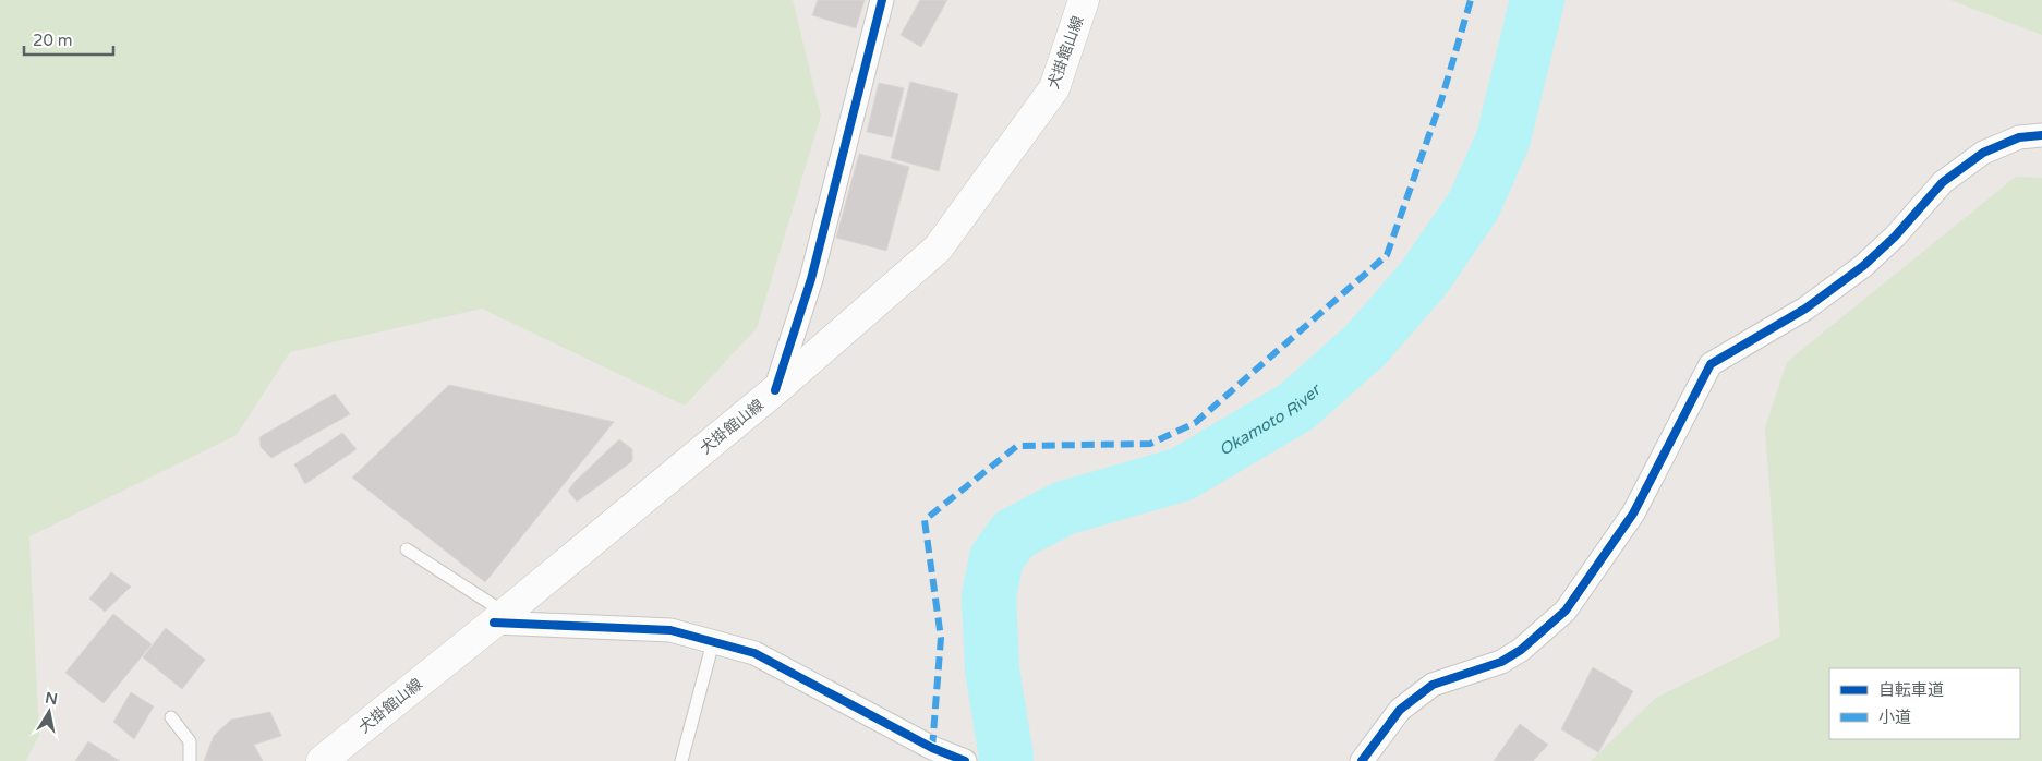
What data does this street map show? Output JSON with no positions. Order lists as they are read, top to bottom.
{
  "streets": {
    "main road": ["犬掛館山線"]
  },
  "water": ["Okamoto River"],
  "legend": ["自転車道", "小道"],
  "scale_bar": "20 m",
  "north": "top"
}
